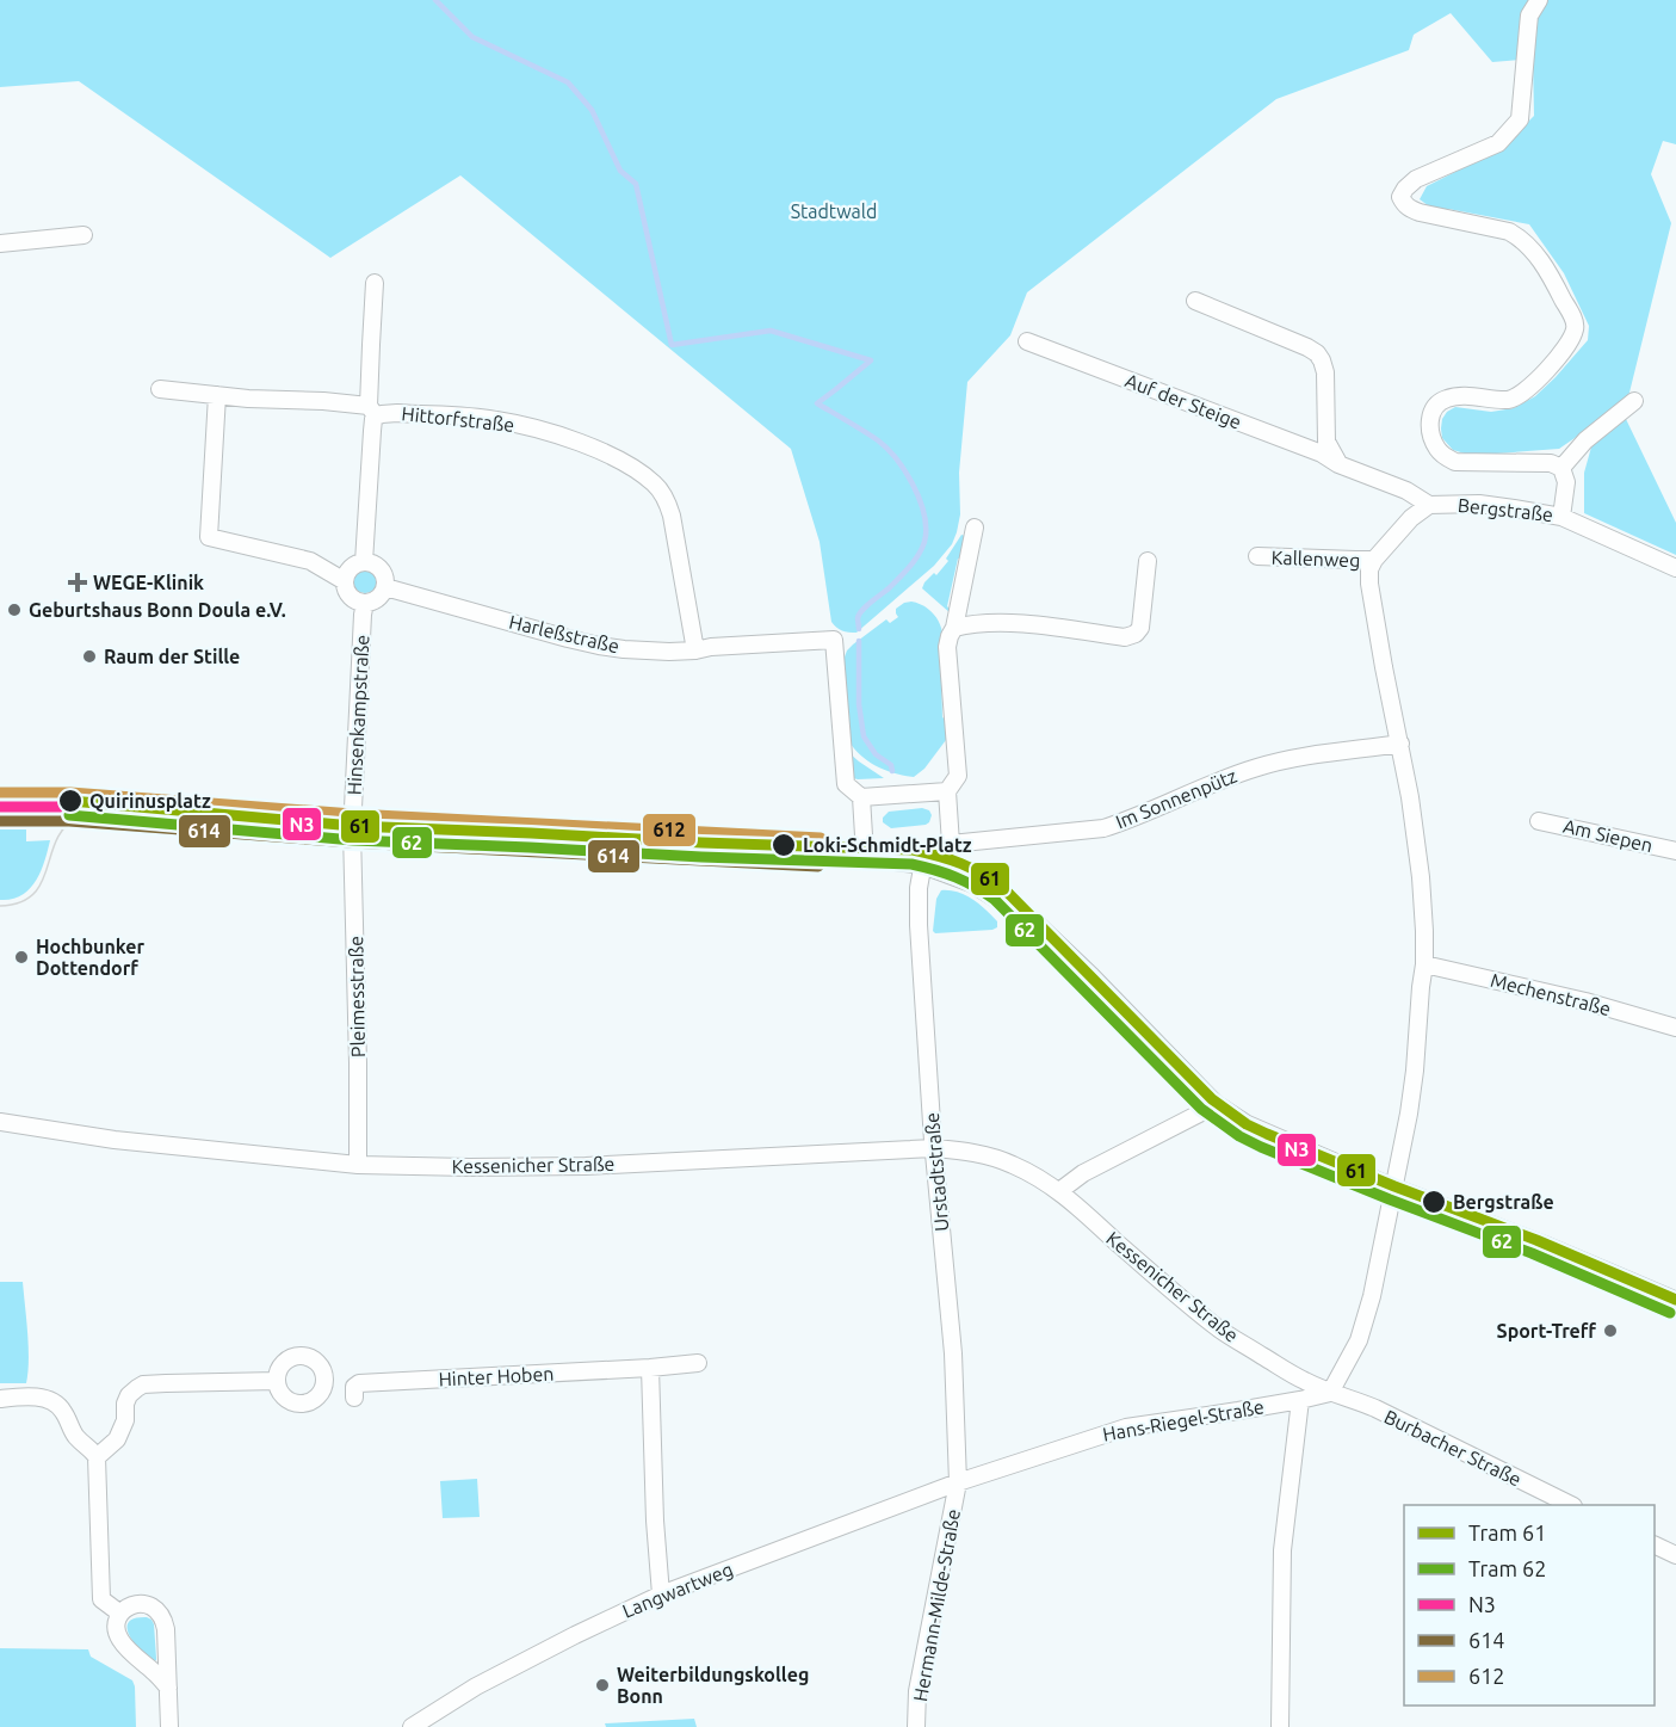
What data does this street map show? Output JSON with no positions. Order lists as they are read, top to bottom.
{
  "streets": {
    "street": [
      "Auf der Steige",
      "Hittorfstraße",
      "Bergstraße",
      "Kallenweg",
      "Harleßstraße",
      "Hinsenkampstraße",
      "Im Sonnenpütz",
      "Am Siepen",
      "Mechenstraße",
      "Pleimesstraße",
      "Kessenicher Straße",
      "Urstadtstraße",
      "Hinter Hoben",
      "Hans-Riegel-Straße",
      "Burbacher Straße",
      "Langwartweg",
      "Hermann-Milde-Straße"
    ]
  },
  "crossings": [
    ["Auf der Steige", "Bergstraße"],
    ["Hittorfstraße", "Harleßstraße"],
    ["Bergstraße", "Kallenweg"],
    ["Harleßstraße", "Hinsenkampstraße"],
    ["Hinsenkampstraße", "Pleimesstraße"],
    ["Pleimesstraße", "Kessenicher Straße"],
    ["Kessenicher Straße", "Urstadtstraße"],
    ["Kessenicher Straße", "Hans-Riegel-Straße"],
    ["Kessenicher Straße", "Burbacher Straße"],
    ["Urstadtstraße", "Hans-Riegel-Straße"],
    ["Urstadtstraße", "Langwartweg"],
    ["Urstadtstraße", "Hermann-Milde-Straße"],
    ["Hans-Riegel-Straße", "Burbacher Straße"],
    ["Hans-Riegel-Straße", "Langwartweg"],
    ["Hans-Riegel-Straße", "Hermann-Milde-Straße"],
    ["Langwartweg", "Hermann-Milde-Straße"]
  ],
  "parks": ["Stadtwald"],
  "places": {
    "health": ["WEGE-Klinik"],
    "other": [
      "Geburtshaus Bonn Doula e.V.",
      "Raum der Stille",
      "Quirinusplatz",
      "Loki-Schmidt-Platz",
      "Hochbunker Dottendorf",
      "Bergstraße",
      "Sport-Treff",
      "Weiterbildungskolleg Bonn"
    ]
  },
  "lines": [
    "transit line 612",
    "tram line 61",
    "transit line N3",
    "tram line 62",
    "transit line 614"
  ],
  "legend": [
    "Tram 61",
    "Tram 62",
    "N3",
    "614",
    "612"
  ]
}
